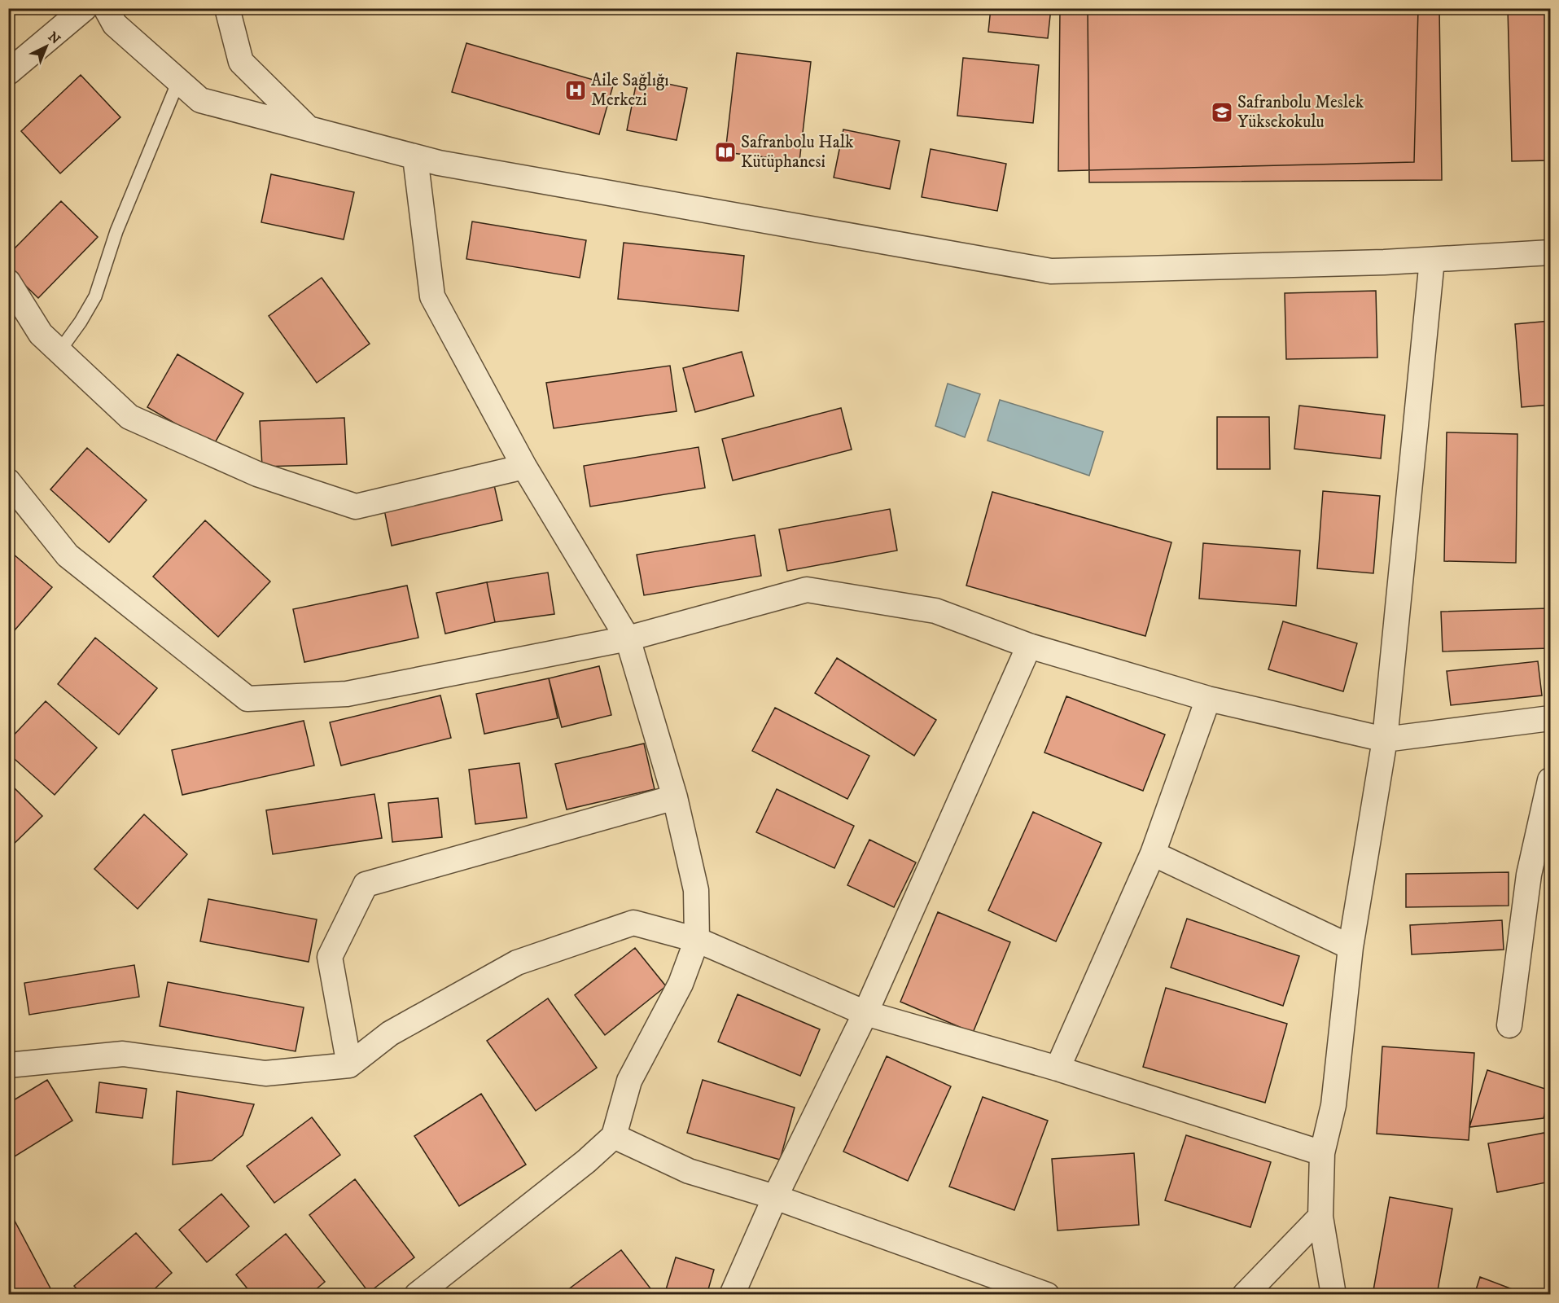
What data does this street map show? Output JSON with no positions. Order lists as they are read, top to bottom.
{
  "places": {
    "hospital": ["Aile Sağlığı Merkezi"],
    "school or university": ["Safranbolu Meslek Yüksekokulu"],
    "library": ["Safranbolu Halk Kütüphanesi"]
  },
  "north": "top right"
}
